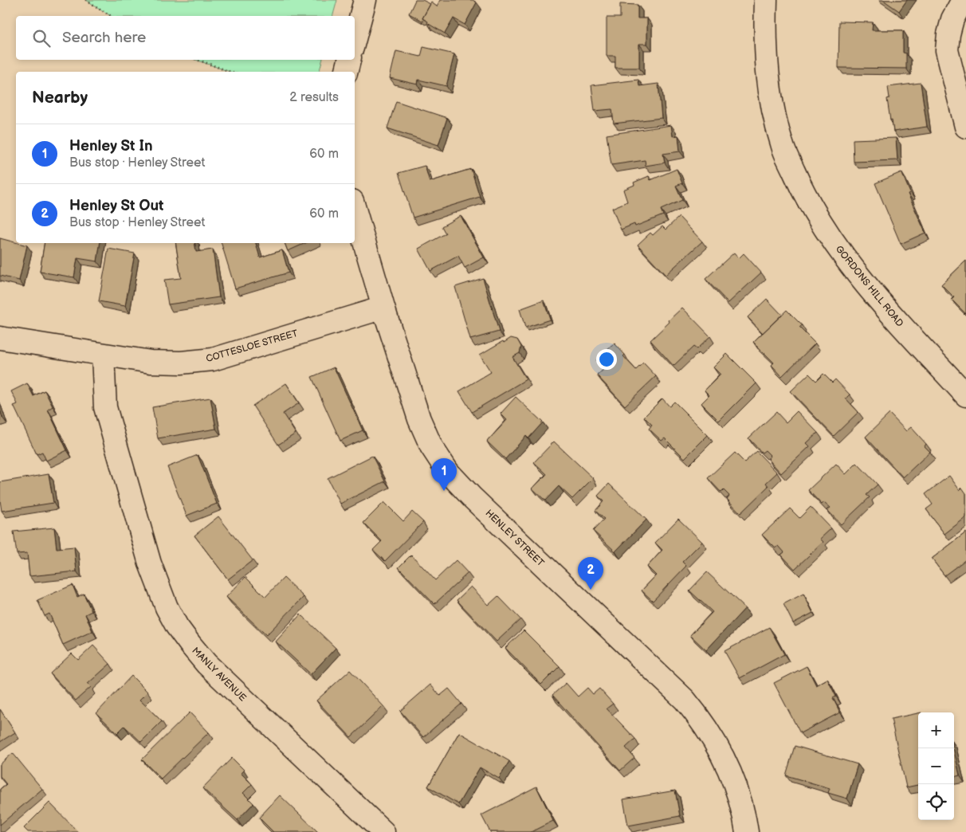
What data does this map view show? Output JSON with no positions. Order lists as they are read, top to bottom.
{
  "streets": {
    "street": [
      "GORDONS HILL ROAD",
      "COTTESLOE STREET",
      "HENLEY STREET",
      "MANLY AVENUE"
    ]
  },
  "crossings": [
    ["COTTESLOE STREET", "HENLEY STREET"],
    ["COTTESLOE STREET", "MANLY AVENUE"]
  ],
  "page": {
    "search": "Search here",
    "heading": ["Nearby", "2 results"],
    "list": [
      {
        "mark": "1",
        "name": "Henley St In",
        "note": "Bus stop · Henley Street",
        "value": "60 m"
      },
      {
        "mark": "2",
        "name": "Henley St Out",
        "note": "Bus stop · Henley Street",
        "value": "60 m"
      }
    ],
    "pins": ["1", "2"],
    "map_buttons": ["+", "−"]
  }
}
